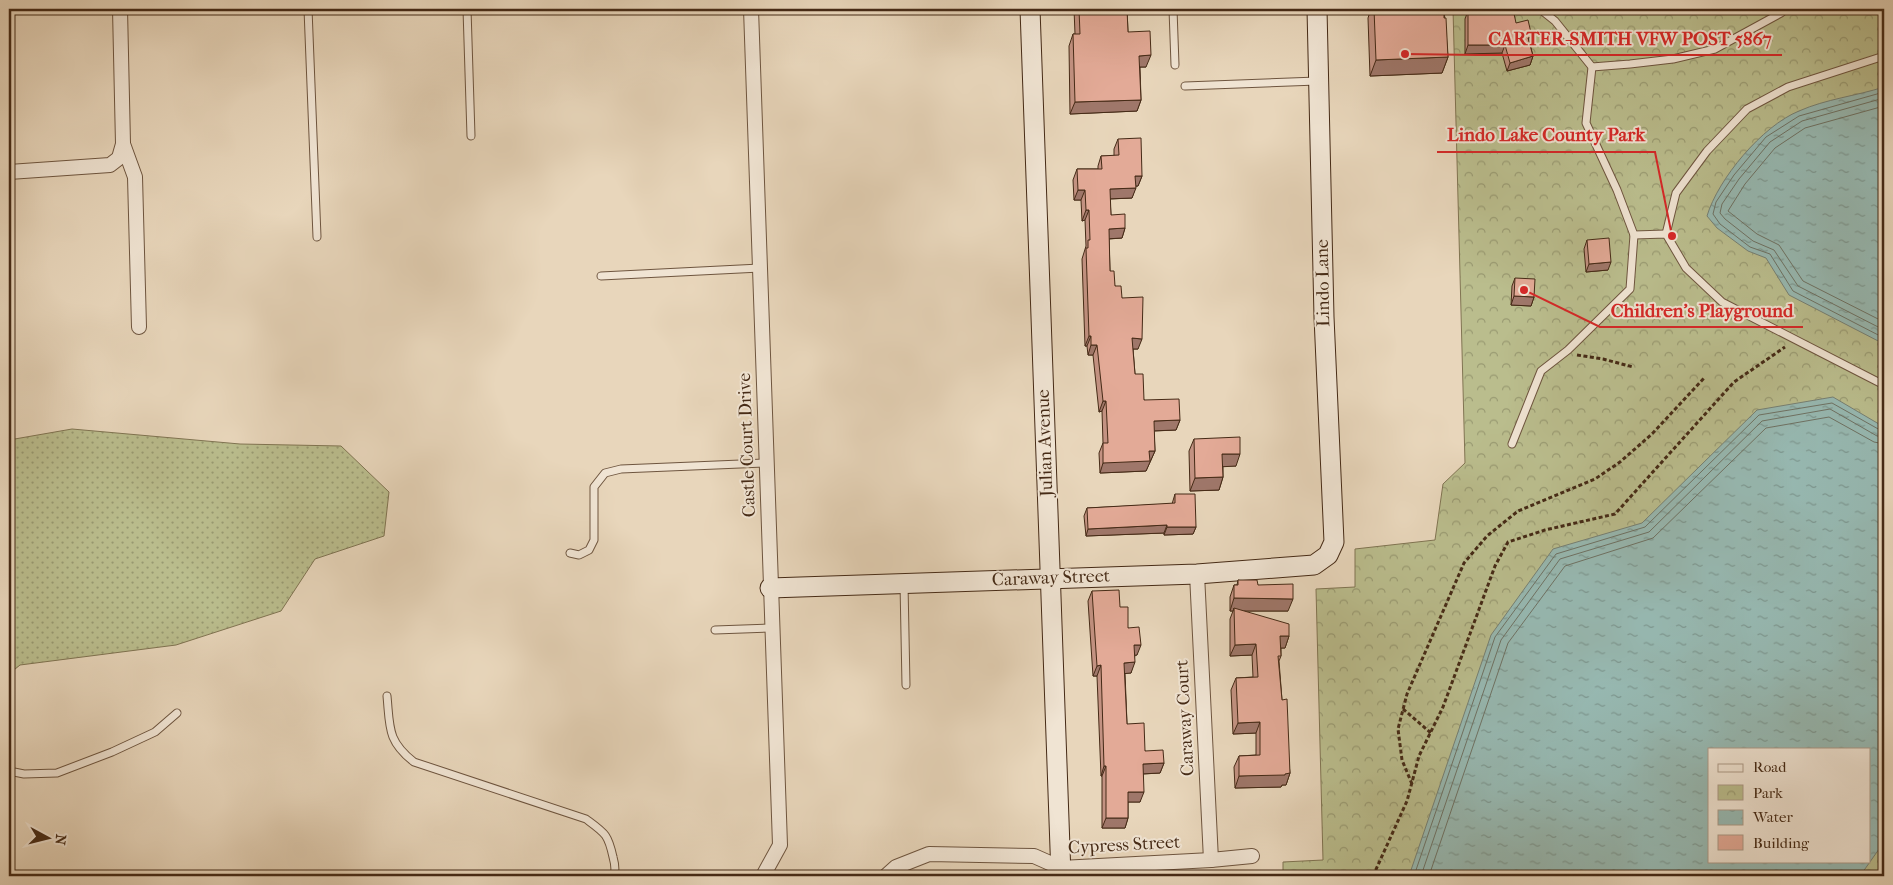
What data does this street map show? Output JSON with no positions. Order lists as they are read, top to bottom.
{
  "streets": {
    "street": [
      "Lindo Lane",
      "Julian Avenue",
      "Castle Court Drive",
      "Caraway Street",
      "Caraway Court",
      "Cypress Street"
    ]
  },
  "crossings": [
    ["Lindo Lane", "Caraway Street"],
    ["Julian Avenue", "Caraway Street"],
    ["Julian Avenue", "Cypress Street"],
    ["Castle Court Drive", "Caraway Street"],
    ["Caraway Street", "Caraway Court"],
    ["Caraway Court", "Cypress Street"]
  ],
  "places": ["CARTER-SMITH VFW POST 5867", "Lindo Lake County Park", "Children’s Playground"],
  "legend": [
    "Road",
    "Park",
    "Water",
    "Building"
  ],
  "north": "right"
}
